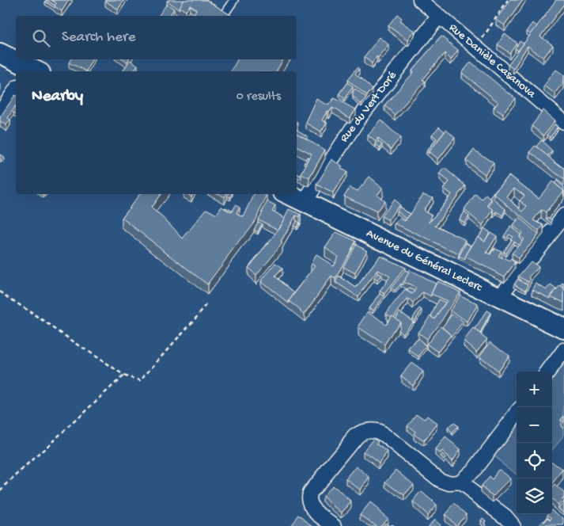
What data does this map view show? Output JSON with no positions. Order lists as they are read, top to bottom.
{
  "streets": {
    "main road": ["Avenue du Général Leclerc"],
    "street": ["Rue Danièle Casanova", "Rue du Vert Doré"]
  },
  "crossings": [
    ["Rue Danièle Casanova", "Rue du Vert Doré"],
    ["Rue du Vert Doré", "Avenue du Général Leclerc"]
  ],
  "page": {
    "search": "Search here",
    "heading": ["Nearby", "0 results"],
    "map_buttons": ["+", "−"]
  }
}
